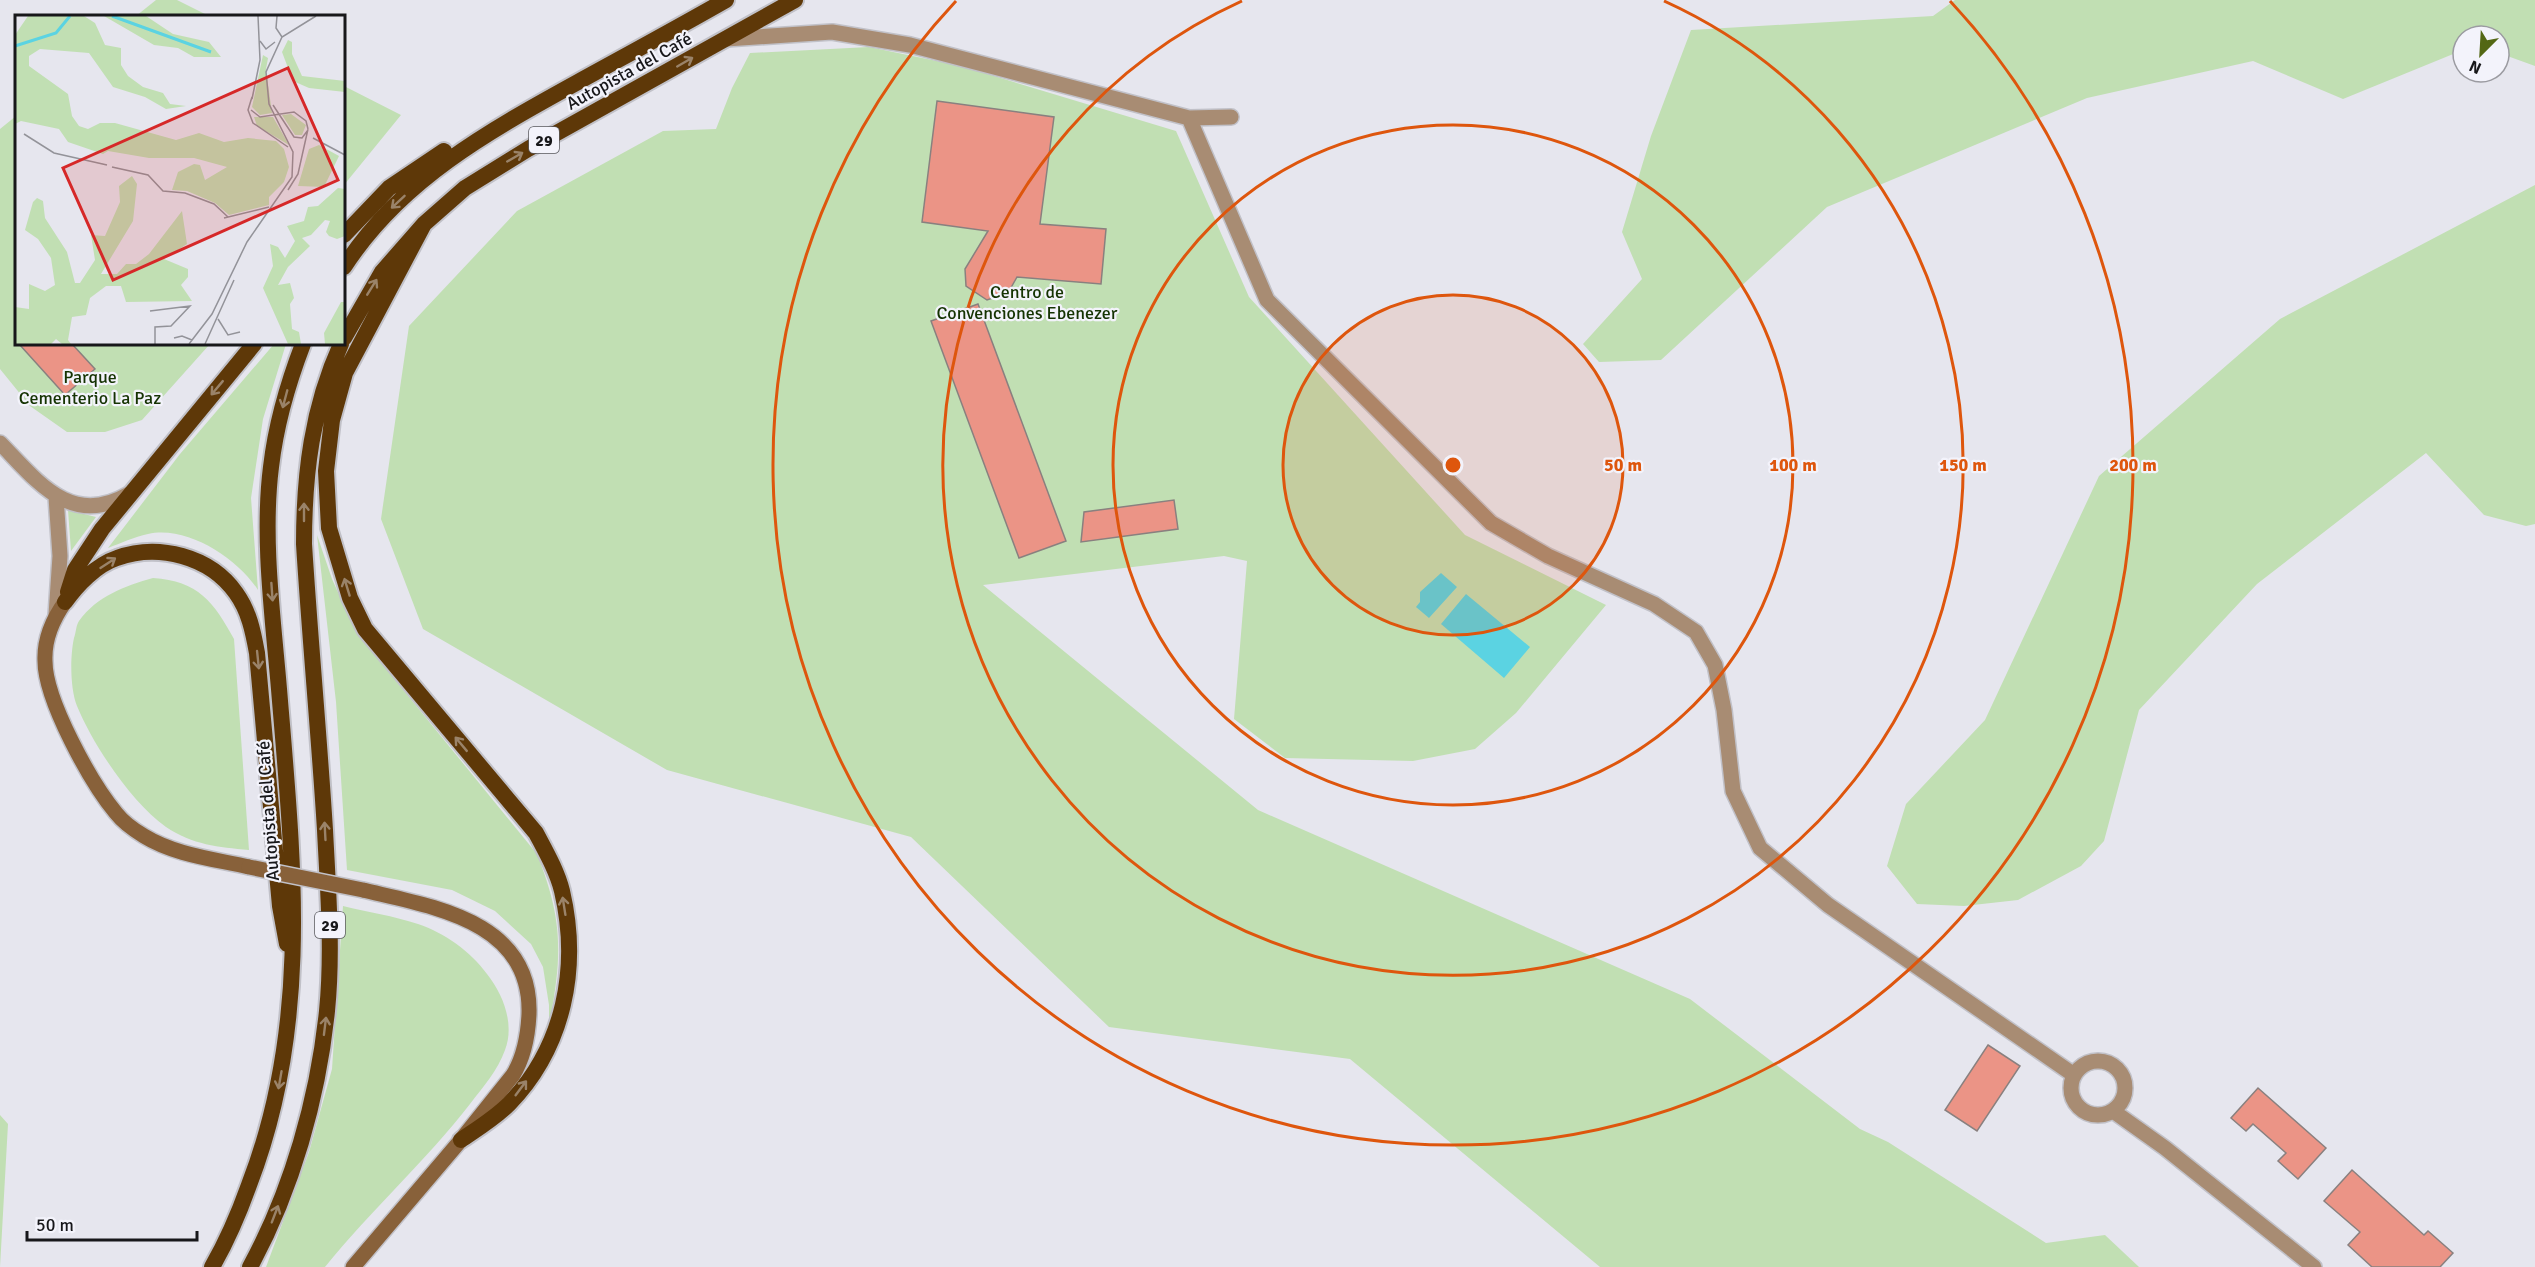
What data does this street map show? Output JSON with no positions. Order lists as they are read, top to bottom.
{
  "streets": {
    "highway": ["Autopista del Café", "29"]
  },
  "parks": ["Centro de Convenciones Ebenezer", "Parque Cementerio La Paz"],
  "scale_bar": "50 m",
  "north": "bottom left",
  "rings": [
    "50 m",
    "100 m",
    "150 m",
    "200 m"
  ]
}
